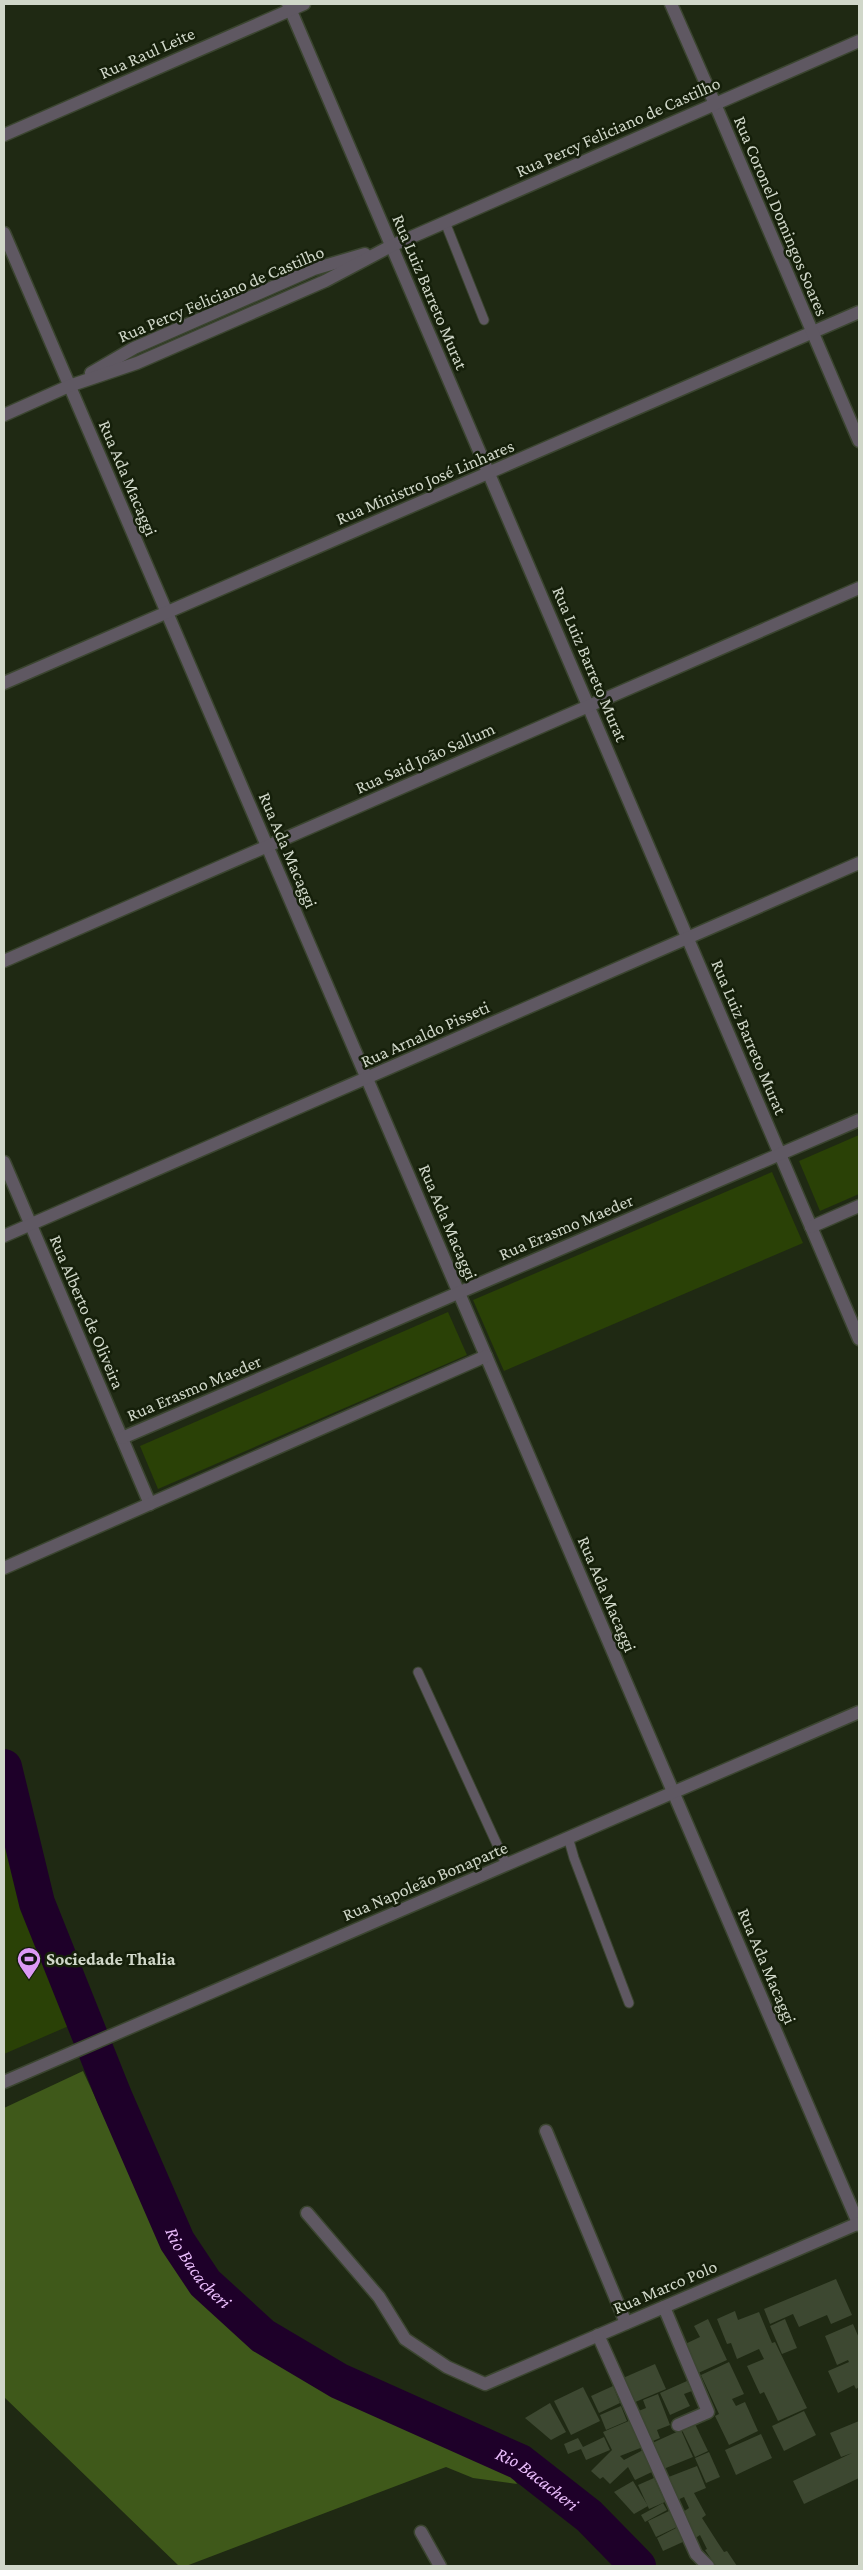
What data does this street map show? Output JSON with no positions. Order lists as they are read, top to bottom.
{
  "streets": {
    "street": [
      "Rua Raul Leite",
      "Rua Percy Feliciano de Castilho",
      "Rua Coronel Domingos Soares",
      "Rua Luiz Barreto Murat",
      "Rua Ada Macaggi",
      "Rua Ministro José Linhares",
      "Rua Said João Sallum",
      "Rua Arnaldo Pisseti",
      "Rua Erasmo Maeder",
      "Rua Alberto de Oliveira",
      "Rua Napoleão Bonaparte",
      "Rua Marco Polo"
    ]
  },
  "crossings": [
    ["Rua Raul Leite", "Rua Luiz Barreto Murat"],
    ["Rua Percy Feliciano de Castilho", "Rua Coronel Domingos Soares"],
    ["Rua Percy Feliciano de Castilho", "Rua Luiz Barreto Murat"],
    ["Rua Percy Feliciano de Castilho", "Rua Ada Macaggi"],
    ["Rua Coronel Domingos Soares", "Rua Ministro José Linhares"],
    ["Rua Luiz Barreto Murat", "Rua Ministro José Linhares"],
    ["Rua Luiz Barreto Murat", "Rua Said João Sallum"],
    ["Rua Luiz Barreto Murat", "Rua Arnaldo Pisseti"],
    ["Rua Luiz Barreto Murat", "Rua Erasmo Maeder"],
    ["Rua Ada Macaggi", "Rua Ministro José Linhares"],
    ["Rua Ada Macaggi", "Rua Said João Sallum"],
    ["Rua Ada Macaggi", "Rua Arnaldo Pisseti"],
    ["Rua Ada Macaggi", "Rua Erasmo Maeder"],
    ["Rua Ada Macaggi", "Rua Napoleão Bonaparte"],
    ["Rua Ada Macaggi", "Rua Marco Polo"],
    ["Rua Arnaldo Pisseti", "Rua Alberto de Oliveira"],
    ["Rua Erasmo Maeder", "Rua Alberto de Oliveira"]
  ],
  "water": ["Rio Bacacheri"],
  "places": {
    "sports": ["Sociedade Thalia"]
  }
}
